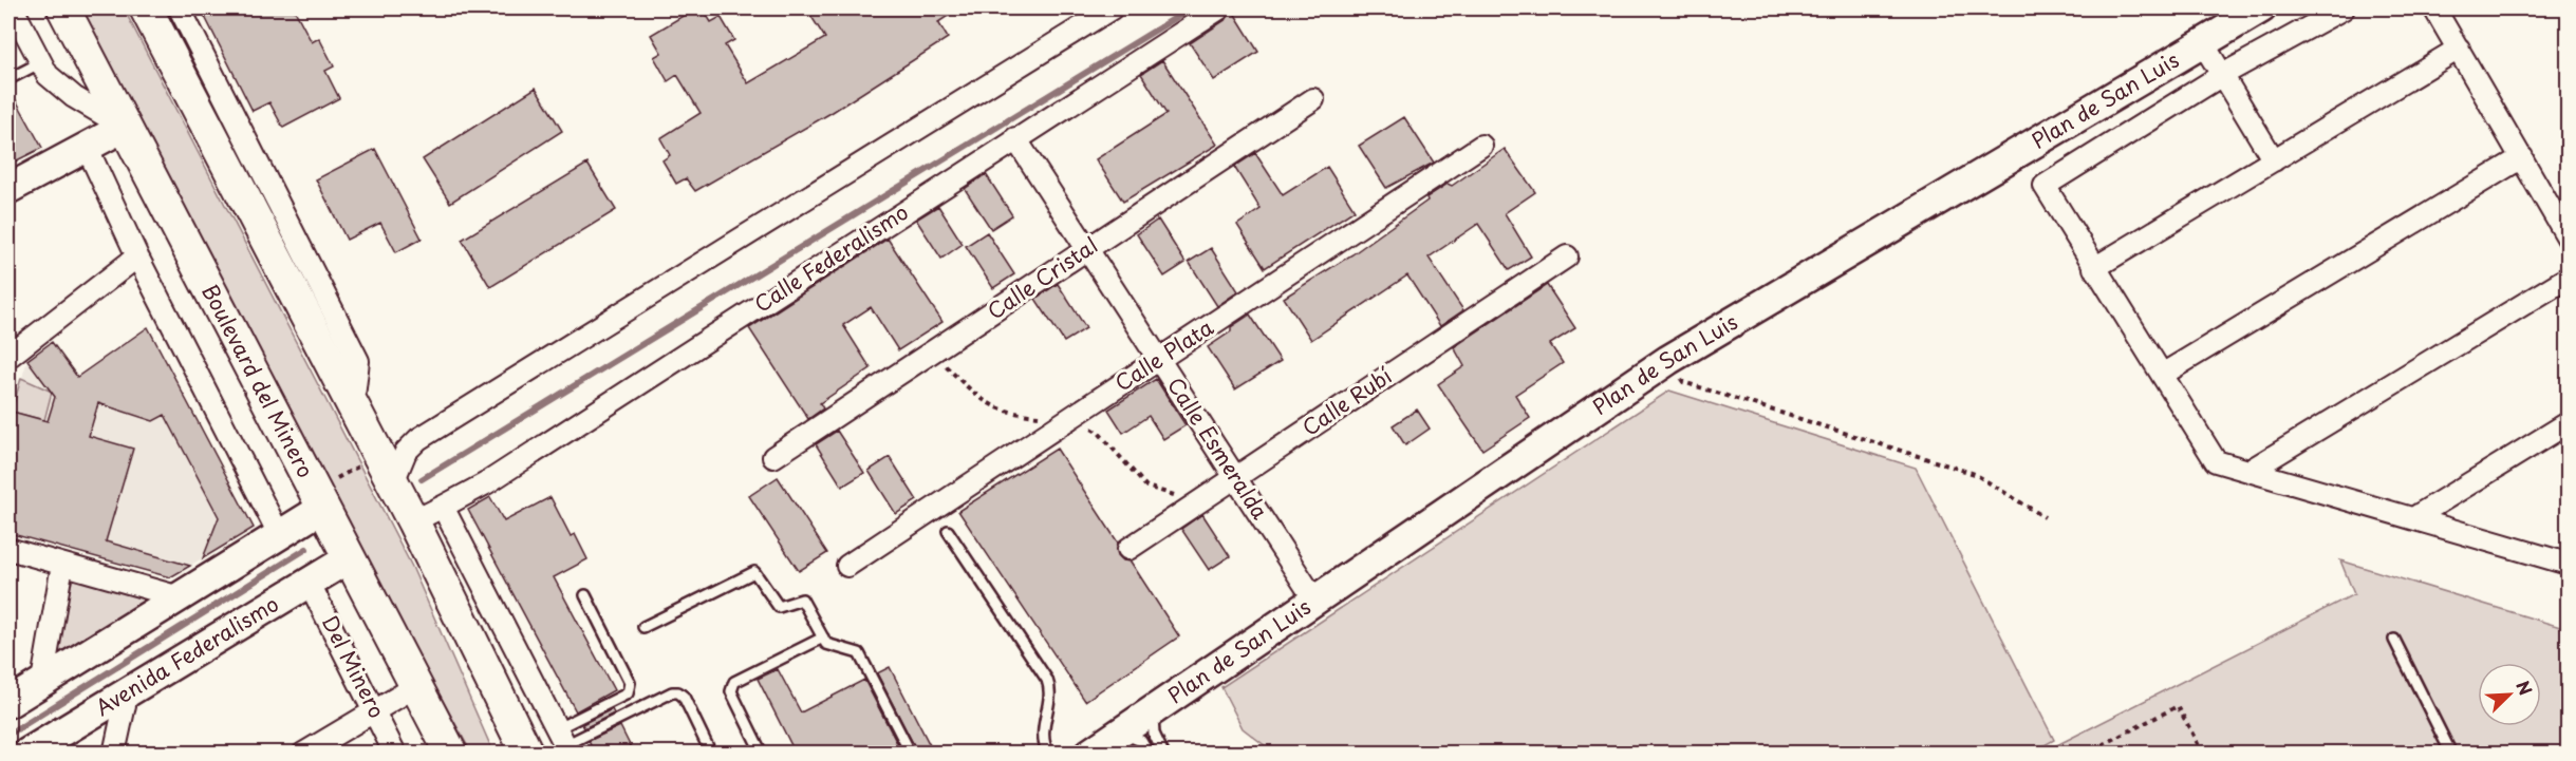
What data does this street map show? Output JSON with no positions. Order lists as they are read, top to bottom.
{
  "streets": {
    "main road": ["Boulevard del Minero"],
    "street": [
      "Plan de San Luis",
      "Calle Federalismo",
      "Calle Cristal",
      "Calle Plata",
      "Calle Rubí",
      "Calle Esmeralda",
      "Avenida Federalismo",
      "Del Minero"
    ]
  },
  "crossings": [
    ["Plan de San Luis", "Calle Esmeralda"],
    ["Calle Federalismo", "Calle Esmeralda"],
    ["Calle Cristal", "Calle Esmeralda"],
    ["Calle Plata", "Calle Esmeralda"],
    ["Boulevard del Minero", "Avenida Federalismo"],
    ["Calle Rubí", "Calle Esmeralda"],
    ["Avenida Federalismo", "Del Minero"]
  ],
  "north": "top right"
}
